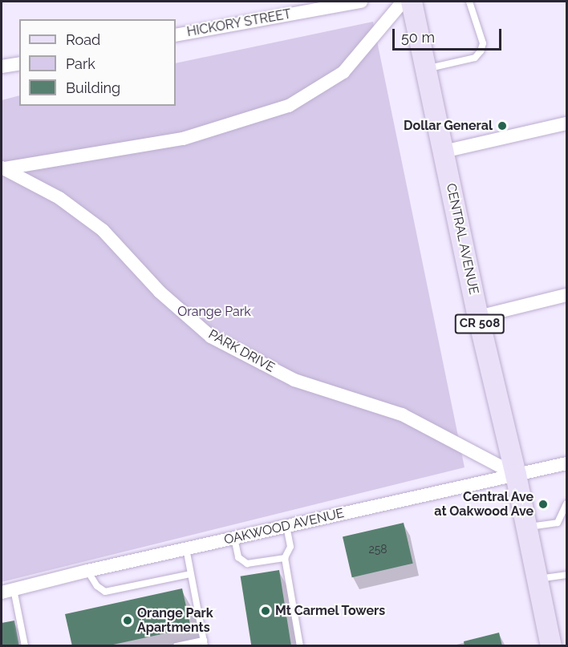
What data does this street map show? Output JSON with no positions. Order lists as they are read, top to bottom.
{
  "streets": {
    "main road": ["CENTRAL AVENUE", "CR 508"],
    "street": ["HICKORY STREET", "PARK DRIVE", "OAKWOOD AVENUE"]
  },
  "crossings": [
    ["CENTRAL AVENUE", "PARK DRIVE"],
    ["CENTRAL AVENUE", "OAKWOOD AVENUE"],
    ["PARK DRIVE", "OAKWOOD AVENUE"]
  ],
  "parks": ["Orange Park"],
  "places": [
    "Dollar General",
    "Central Ave at Oakwood Ave",
    "Mt Carmel Towers",
    "Orange Park Apartments"
  ],
  "house_numbers": ["258"],
  "legend": ["Road", "Park", "Building"],
  "scale_bar": "50 m"
}
